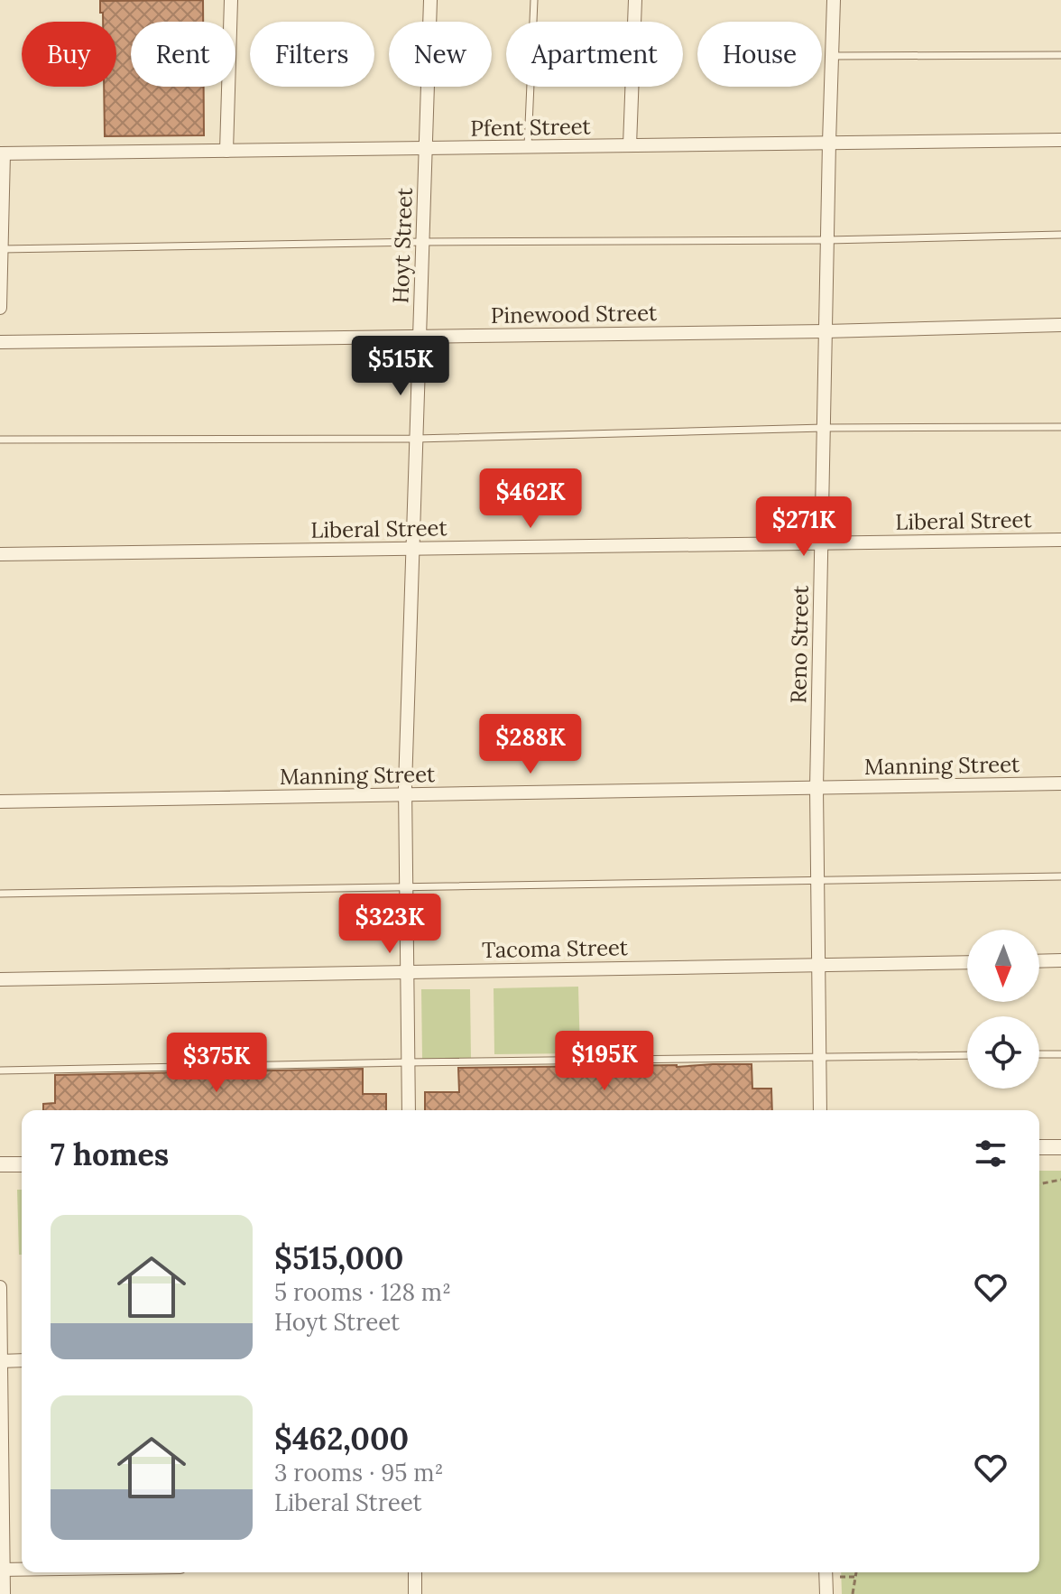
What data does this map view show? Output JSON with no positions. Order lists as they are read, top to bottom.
{
  "streets": {
    "street": [
      "Pfent Street",
      "Hoyt Street",
      "Pinewood Street",
      "Liberal Street",
      "Reno Street",
      "Manning Street",
      "Tacoma Street"
    ]
  },
  "crossings": [
    ["Pfent Street", "Hoyt Street"],
    ["Pfent Street", "Reno Street"],
    ["Hoyt Street", "Pinewood Street"],
    ["Hoyt Street", "Liberal Street"],
    ["Hoyt Street", "Manning Street"],
    ["Hoyt Street", "Tacoma Street"],
    ["Pinewood Street", "Reno Street"],
    ["Liberal Street", "Reno Street"],
    ["Reno Street", "Manning Street"],
    ["Reno Street", "Tacoma Street"]
  ],
  "north": "bottom",
  "page": {
    "chip": [
      "Buy",
      "Rent",
      "Filters",
      "New",
      "Apartment",
      "House"
    ],
    "price": [
      "$515K",
      "$462K",
      "$271K",
      "$288K",
      "$323K",
      "$195K",
      "$375K"
    ],
    "heading": "7 homes",
    "list": [
      {
        "name": "$515,000",
        "note": "5 rooms · 128 m² · Hoyt Street"
      },
      {
        "name": "$462,000",
        "note": "3 rooms · 95 m² · Liberal Street"
      }
    ]
  }
}
